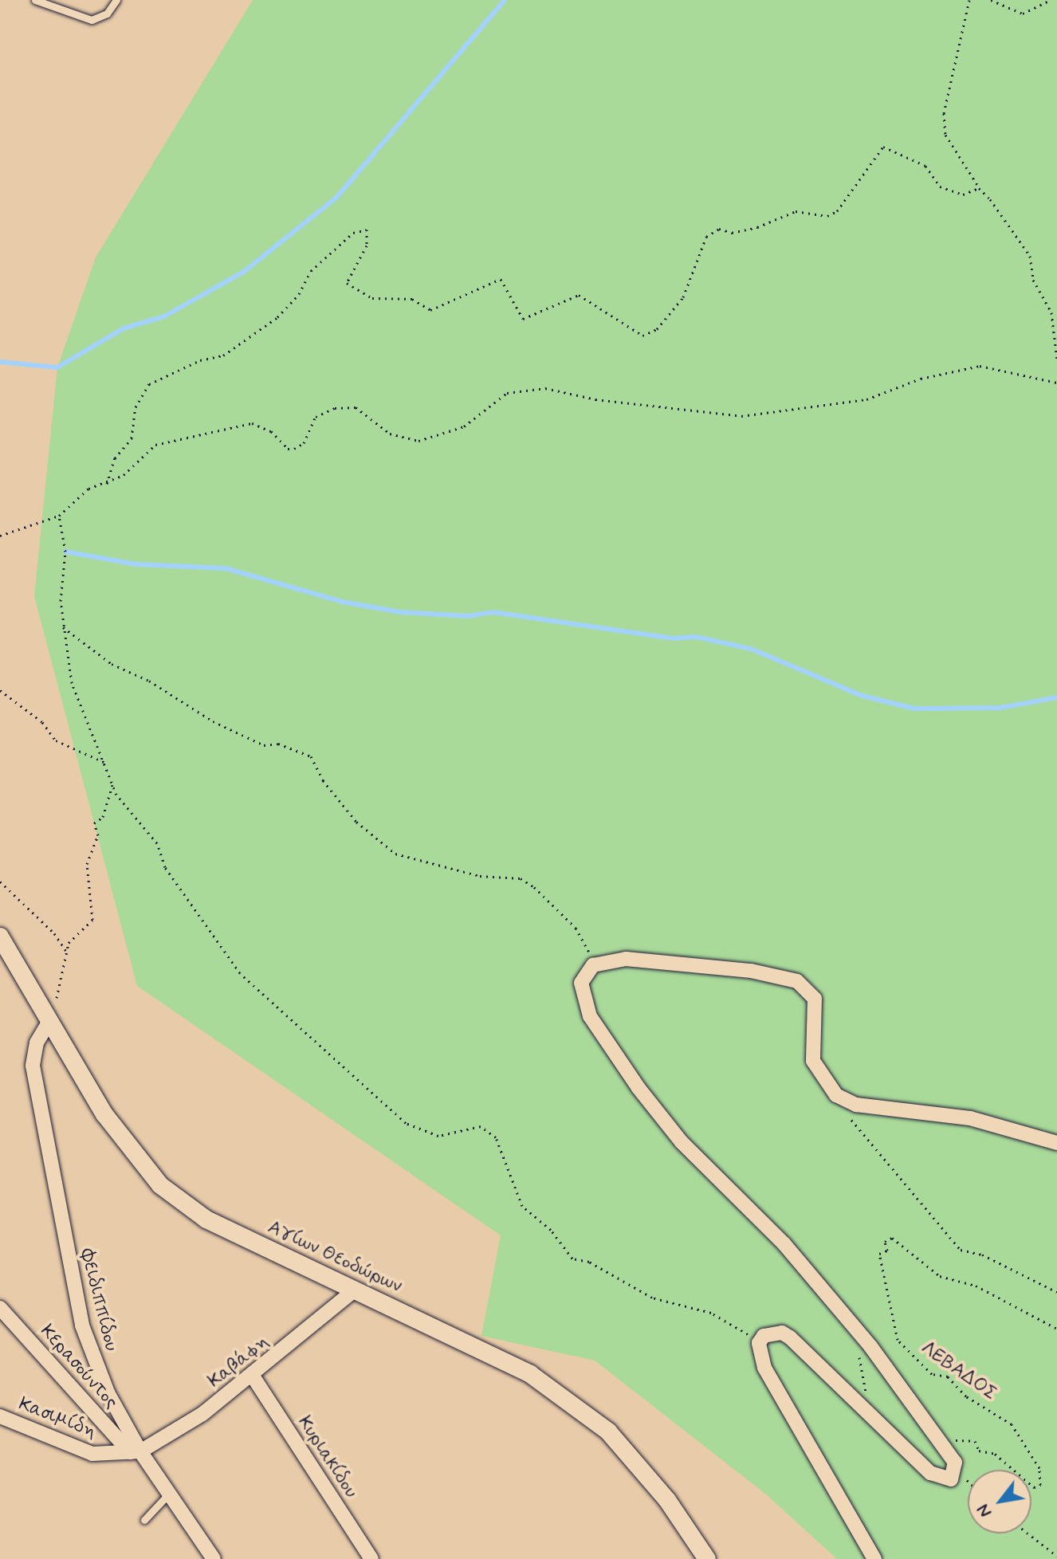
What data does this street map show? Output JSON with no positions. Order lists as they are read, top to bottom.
{
  "streets": {
    "street": [
      "Αγίων Θεοδώρων",
      "Φειδιππίδου",
      "Καβάφη",
      "Κερασούντος",
      "Κασιμίδη",
      "Κυριακίδου"
    ],
    "path": ["ΛΕΒΑΔΟΣ"]
  },
  "crossings": [
    ["Αγίων Θεοδώρων", "Φειδιππίδου"],
    ["Αγίων Θεοδώρων", "Καβάφη"],
    ["Φειδιππίδου", "Καβάφη"],
    ["Φειδιππίδου", "Κερασούντος"],
    ["Φειδιππίδου", "Κασιμίδη"],
    ["Καβάφη", "Κερασούντος"],
    ["Καβάφη", "Κασιμίδη"],
    ["Καβάφη", "Κυριακίδου"],
    ["Κερασούντος", "Κασιμίδη"]
  ],
  "north": "bottom left"
}
